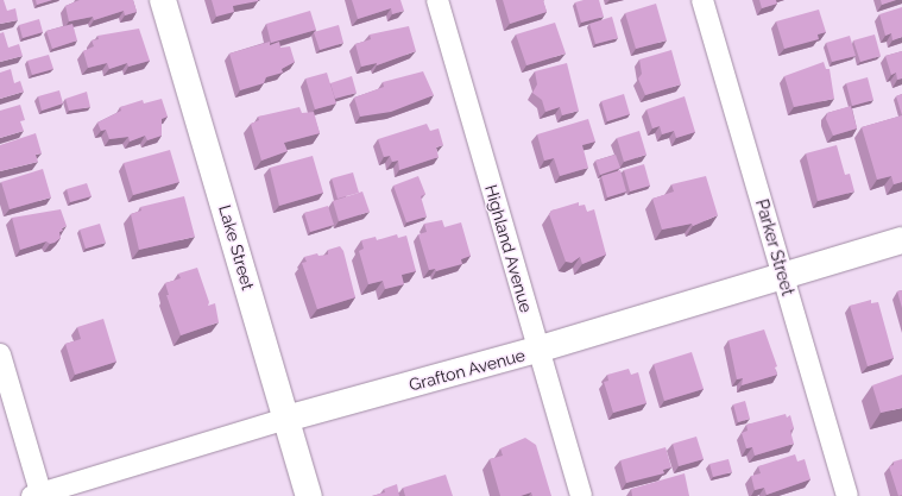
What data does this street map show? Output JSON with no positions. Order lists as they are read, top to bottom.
{
  "streets": {
    "street": [
      "Lake Street",
      "Parker Street",
      "Highland Avenue",
      "Grafton Avenue"
    ]
  },
  "crossings": [
    ["Lake Street", "Grafton Avenue"],
    ["Parker Street", "Grafton Avenue"],
    ["Highland Avenue", "Grafton Avenue"]
  ]
}
